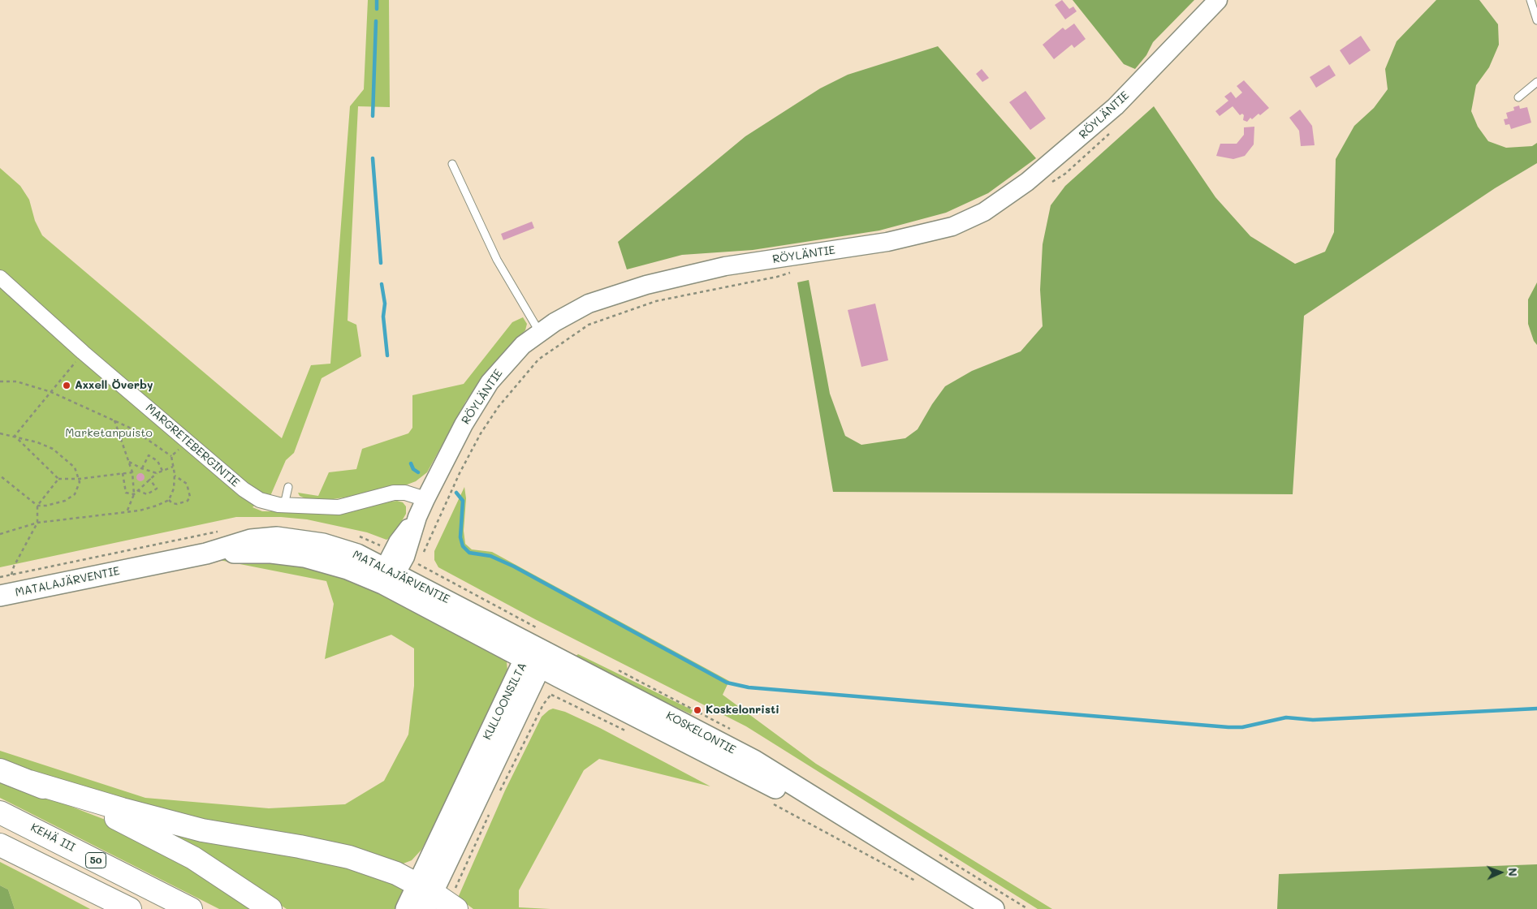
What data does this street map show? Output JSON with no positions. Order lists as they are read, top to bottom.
{
  "streets": {
    "highway": ["KEHÄ III", "50"],
    "main road": ["MATALAJÄRVENTIE", "KULLOONSILTA", "KOSKELONTIE"],
    "street": ["RÖYLÄNTIE", "MARGRETEBERGINTIE"]
  },
  "crossings": [
    ["RÖYLÄNTIE", "MARGRETEBERGINTIE"],
    ["RÖYLÄNTIE", "MATALAJÄRVENTIE"],
    ["MATALAJÄRVENTIE", "KULLOONSILTA"],
    ["MATALAJÄRVENTIE", "KOSKELONTIE"],
    ["KULLOONSILTA", "KOSKELONTIE"]
  ],
  "parks": ["Marketanpuisto"],
  "places": ["Axxell Överby", "Koskelonristi"],
  "north": "right"
}
